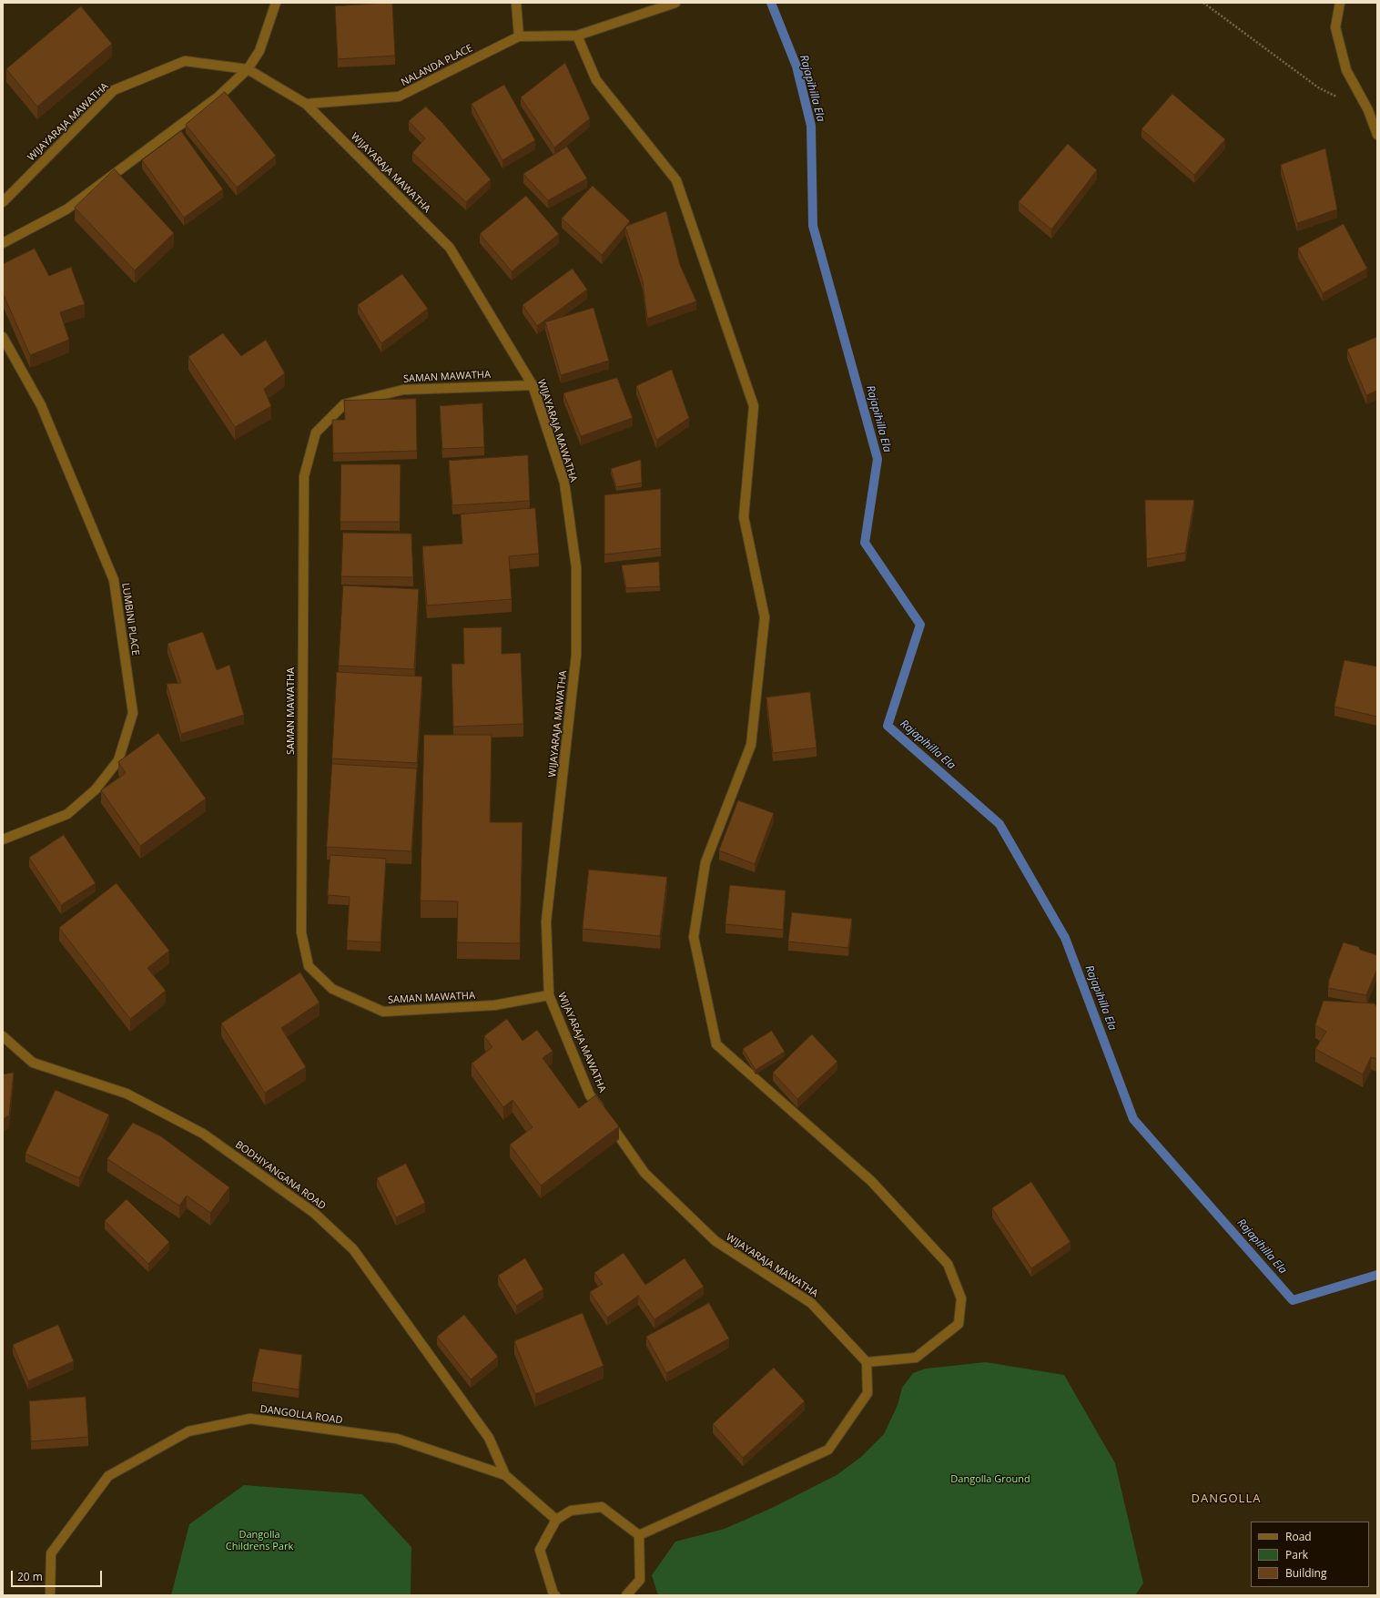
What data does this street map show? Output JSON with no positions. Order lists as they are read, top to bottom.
{
  "streets": {
    "street": [
      "NALANDA PLACE",
      "WIJAYARAJA MAWATHA",
      "SAMAN MAWATHA",
      "LUMBINI PLACE",
      "BODHIYANGANA ROAD",
      "DANGOLLA ROAD"
    ]
  },
  "crossings": [
    ["NALANDA PLACE", "WIJAYARAJA MAWATHA"],
    ["WIJAYARAJA MAWATHA", "SAMAN MAWATHA"],
    ["BODHIYANGANA ROAD", "DANGOLLA ROAD"]
  ],
  "districts": ["DANGOLLA"],
  "water": ["Rajapihilla Ela"],
  "parks": ["Dangolla Ground", "Dangolla Childrens Park"],
  "legend": ["Road", "Park", "Building"],
  "scale_bar": "20 m"
}
